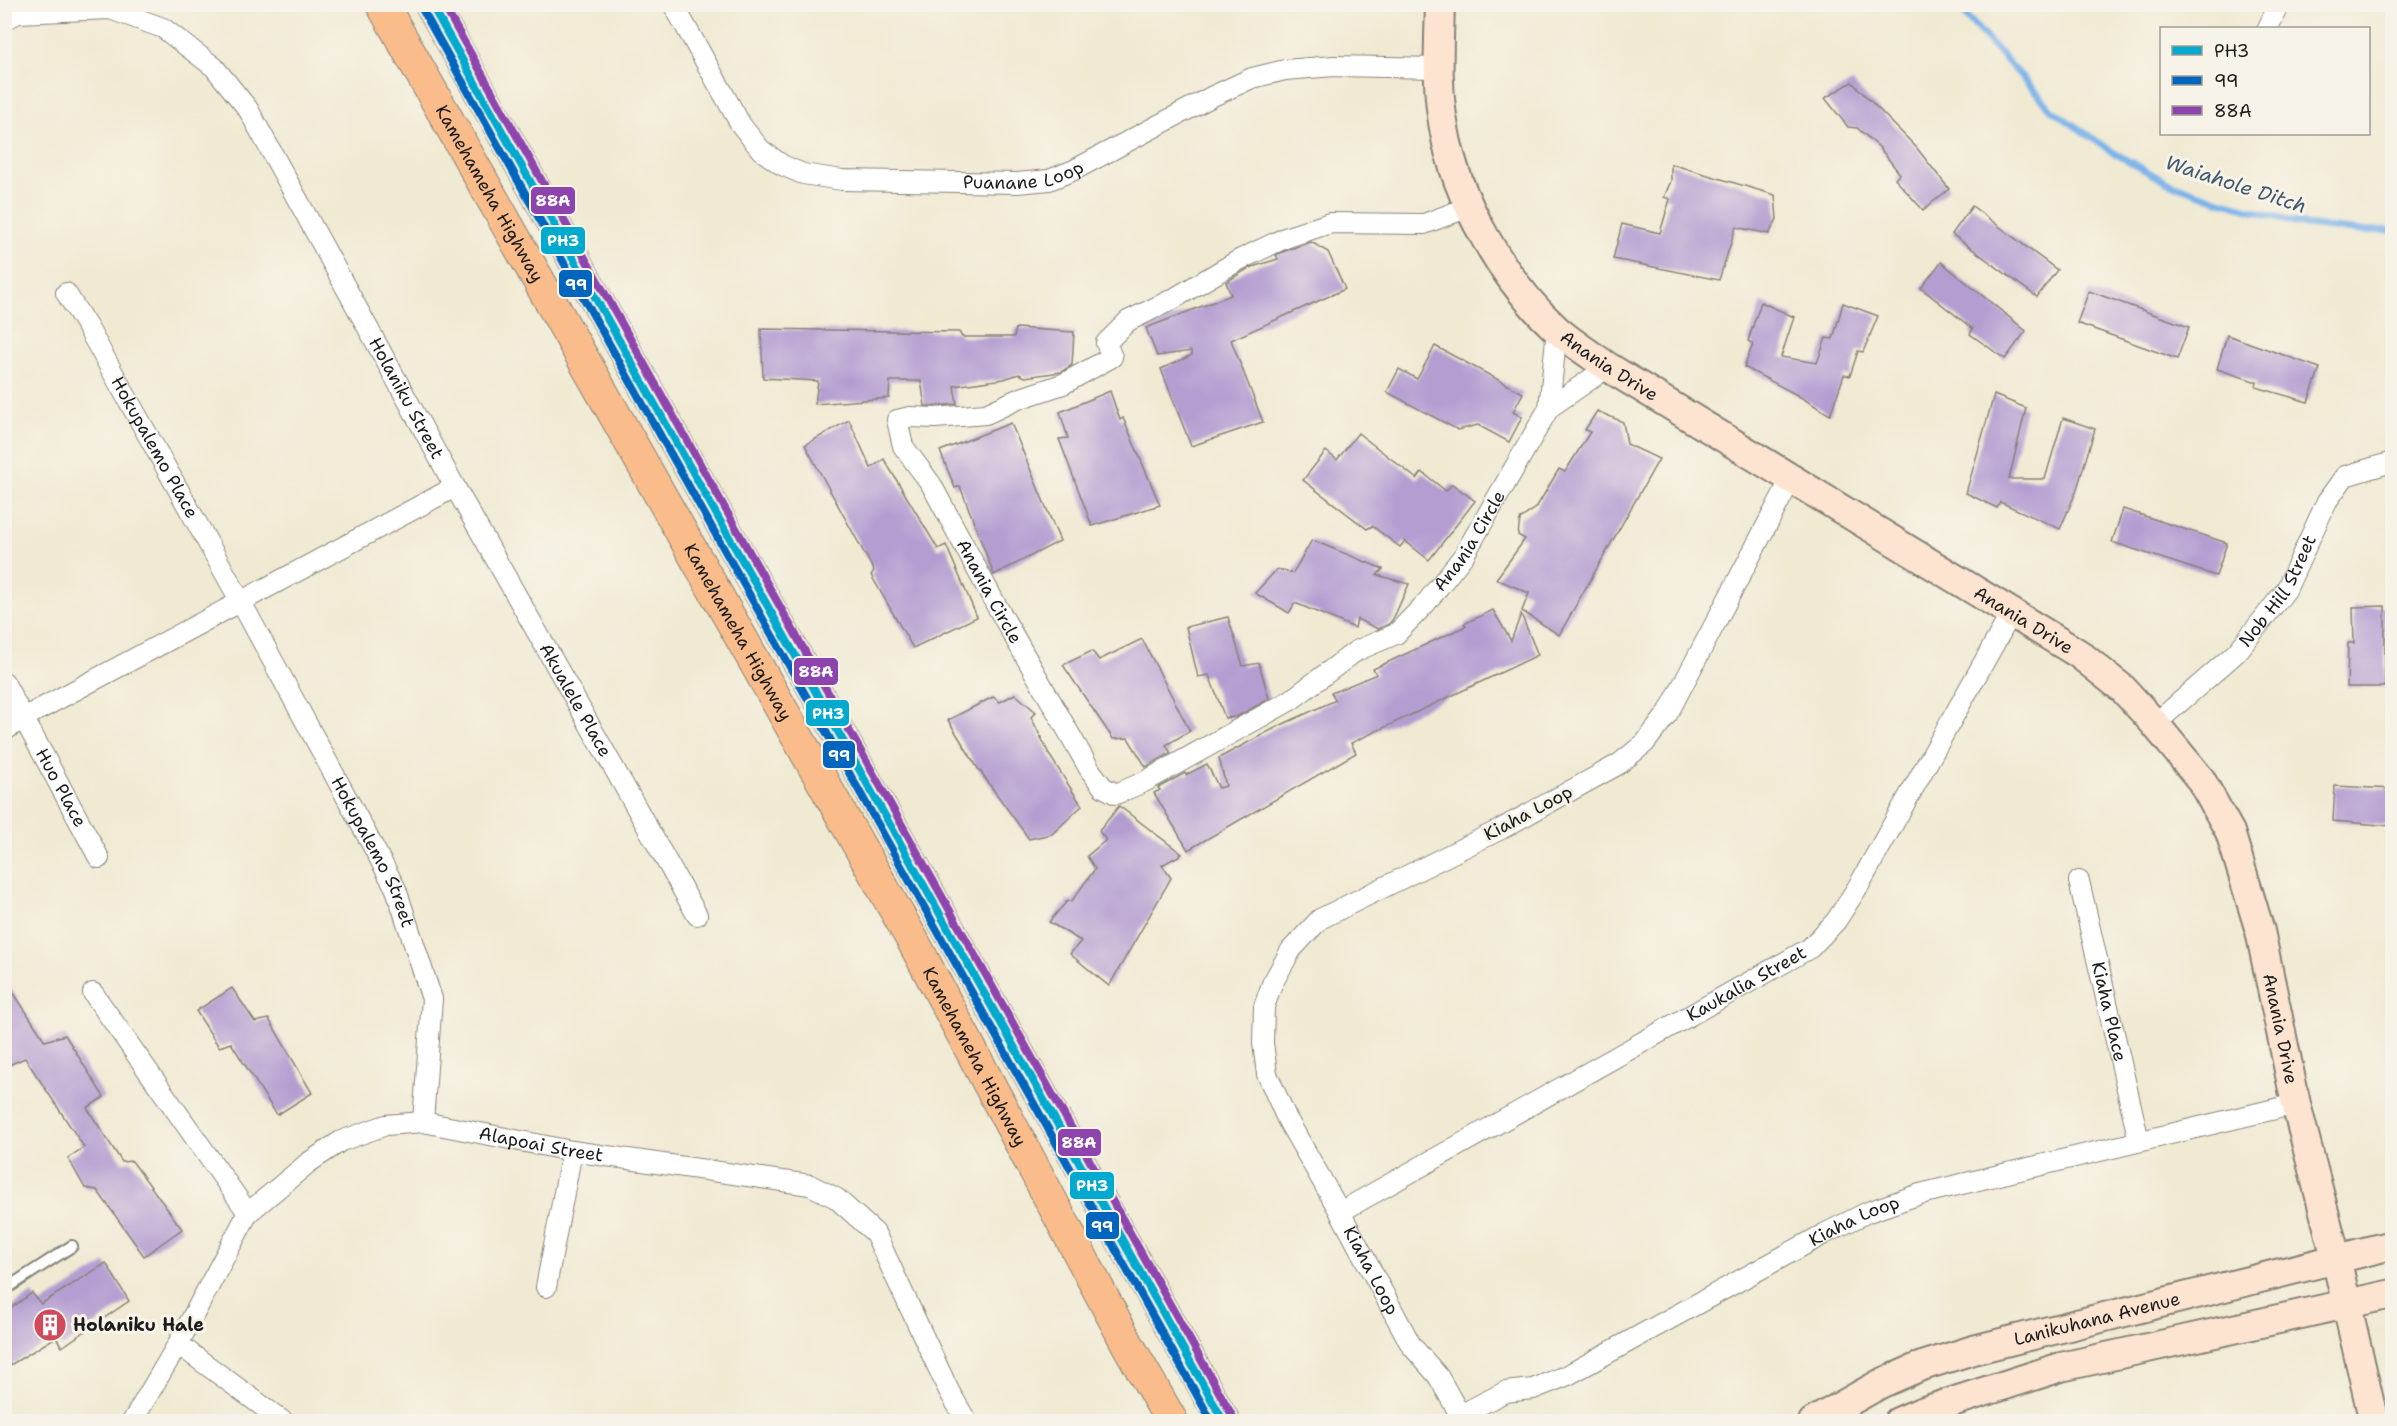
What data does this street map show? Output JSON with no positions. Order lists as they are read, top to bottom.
{
  "streets": {
    "main road": ["Kamehameha Highway"],
    "street": [
      "Puanane Loop",
      "Anania Drive",
      "Holaniku Street",
      "Hokupalemo Place",
      "Anania Circle",
      "Nob Hill Street",
      "Akualele Place",
      "Huo Place",
      "Kiaha Loop",
      "Hokupalemo Street",
      "Kaukalia Street",
      "Kiaha Place",
      "Alapoai Street",
      "Lanikuhana Avenue"
    ]
  },
  "crossings": [
    ["Puanane Loop", "Anania Drive"],
    ["Anania Drive", "Anania Circle"],
    ["Anania Drive", "Nob Hill Street"],
    ["Anania Drive", "Kiaha Loop"],
    ["Anania Drive", "Kaukalia Street"],
    ["Anania Drive", "Lanikuhana Avenue"],
    ["Holaniku Street", "Akualele Place"],
    ["Hokupalemo Place", "Hokupalemo Street"],
    ["Kiaha Loop", "Kaukalia Street"],
    ["Kiaha Loop", "Kiaha Place"],
    ["Hokupalemo Street", "Alapoai Street"]
  ],
  "water": ["Waiahole Ditch"],
  "places": {
    "building": ["Holaniku Hale"]
  },
  "lines": ["transit line PH3", "transit line 88A", "transit line 99"],
  "legend": ["PH3", "99", "88A"]
}
